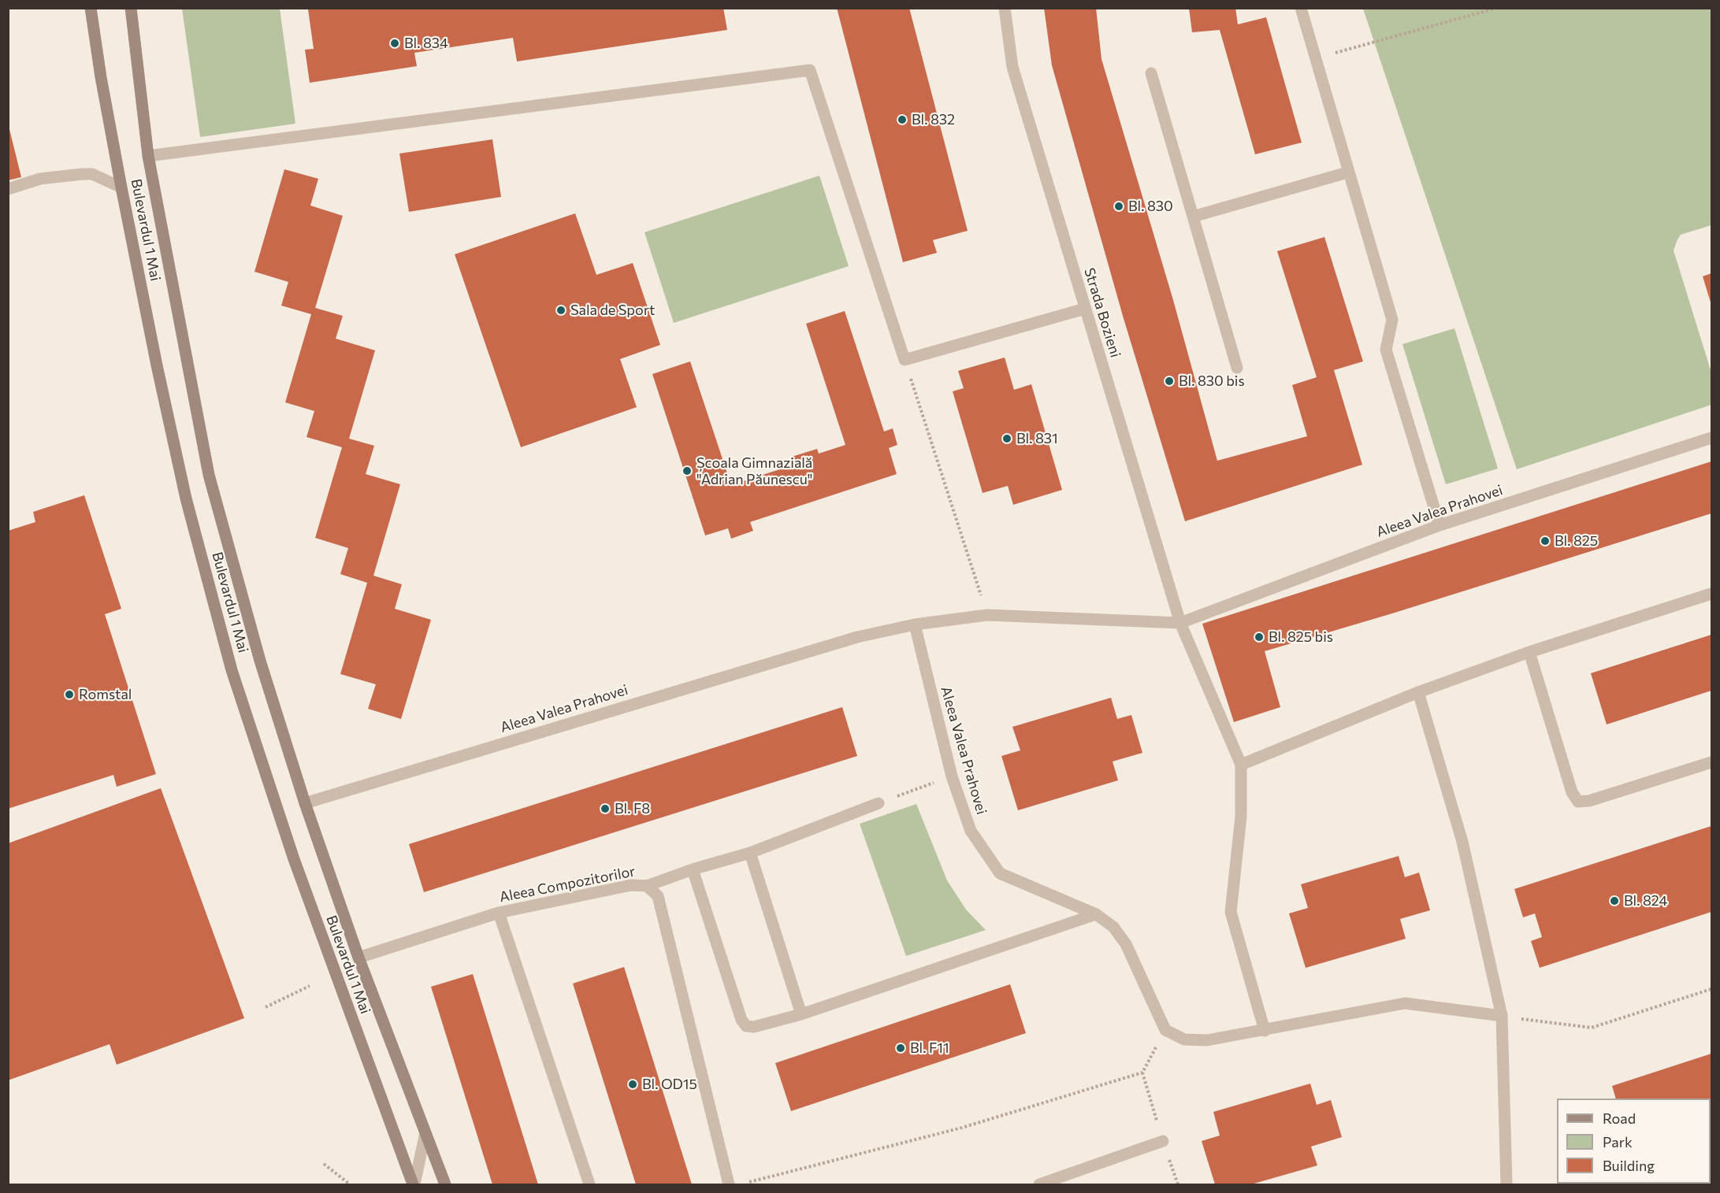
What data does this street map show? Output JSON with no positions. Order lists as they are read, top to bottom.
{
  "streets": {
    "main road": ["Bulevardul 1 Mai"],
    "street": ["Strada Bozieni", "Aleea Valea Prahovei", "Aleea Compozitorilor"]
  },
  "crossings": [
    ["Bulevardul 1 Mai", "Aleea Valea Prahovei"],
    ["Bulevardul 1 Mai", "Aleea Compozitorilor"],
    ["Strada Bozieni", "Aleea Valea Prahovei"]
  ],
  "places": [
    "Bl. 834",
    "Bl. 832",
    "Bl. 830",
    "Sala de Sport",
    "Bl. 830 bis",
    "Bl. 831",
    "Școala Gimnazială \"Adrian Păunescu\"",
    "Bl. 825",
    "Bl. 825 bis",
    "Romstal",
    "Bl. F8",
    "Bl. 824",
    "Bl. F11",
    "Bl. OD15"
  ],
  "legend": ["Road", "Park", "Building"]
}
